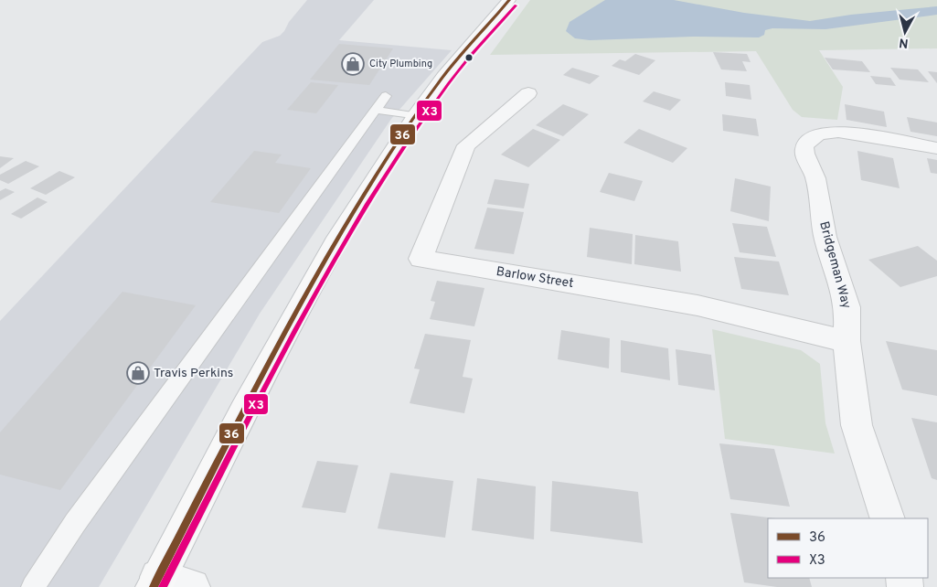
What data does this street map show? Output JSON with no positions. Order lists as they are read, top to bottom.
{
  "streets": {
    "street": ["Bridgeman Way", "Barlow Street"]
  },
  "crossings": [
    ["Bridgeman Way", "Barlow Street"]
  ],
  "places": {
    "shop": ["City Plumbing", "Travis Perkins"]
  },
  "lines": ["transit line 36", "transit line X3"],
  "legend": ["36", "X3"],
  "north": "bottom"
}
